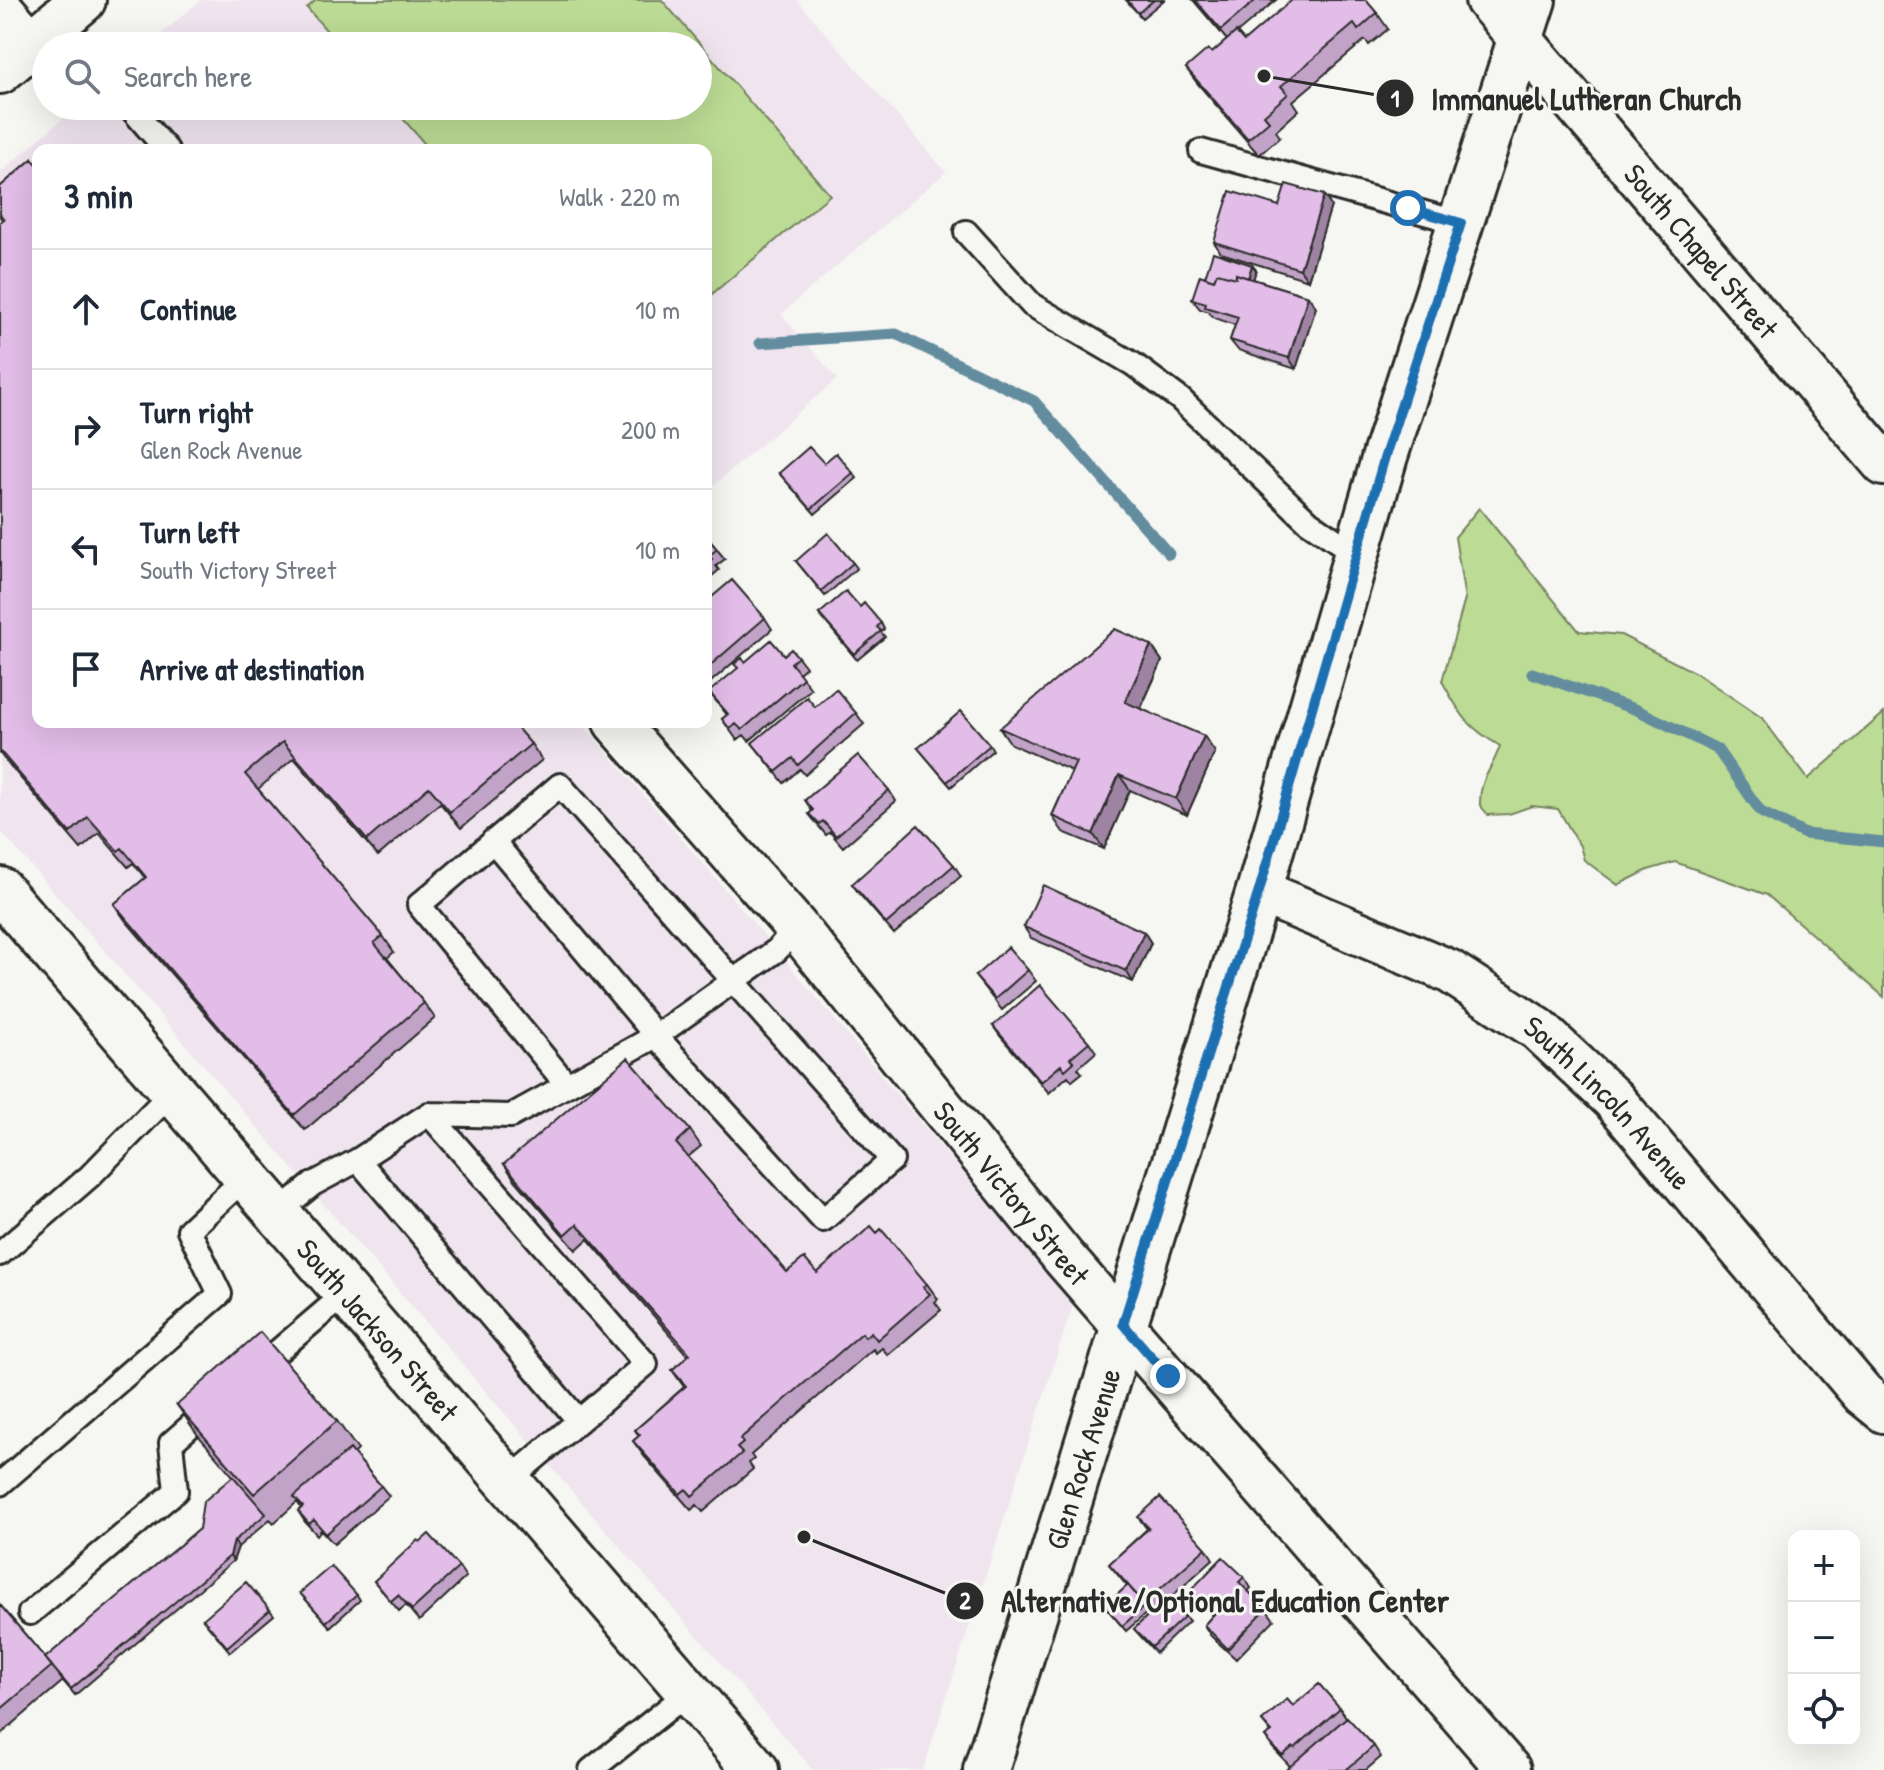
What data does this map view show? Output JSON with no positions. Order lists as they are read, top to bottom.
{
  "streets": {
    "street": [
      "South Chapel Street",
      "South Lincoln Avenue",
      "South Victory Street",
      "South Jackson Street",
      "Glen Rock Avenue"
    ]
  },
  "crossings": [
    ["South Chapel Street", "Glen Rock Avenue"],
    ["South Lincoln Avenue", "Glen Rock Avenue"],
    ["South Victory Street", "Glen Rock Avenue"]
  ],
  "places": ["Immanuel Lutheran Church", "Alternative/Optional Education Center"],
  "page": {
    "search": "Search here",
    "heading": ["3 min", "Walk · 220 m"],
    "list": [
      ["Continue", "10 m"],
      ["Turn right", "Glen Rock Avenue", "200 m"],
      ["Turn left", "South Victory Street", "10 m"],
      "Arrive at destination"
    ],
    "map_buttons": ["+", "−"]
  }
}
